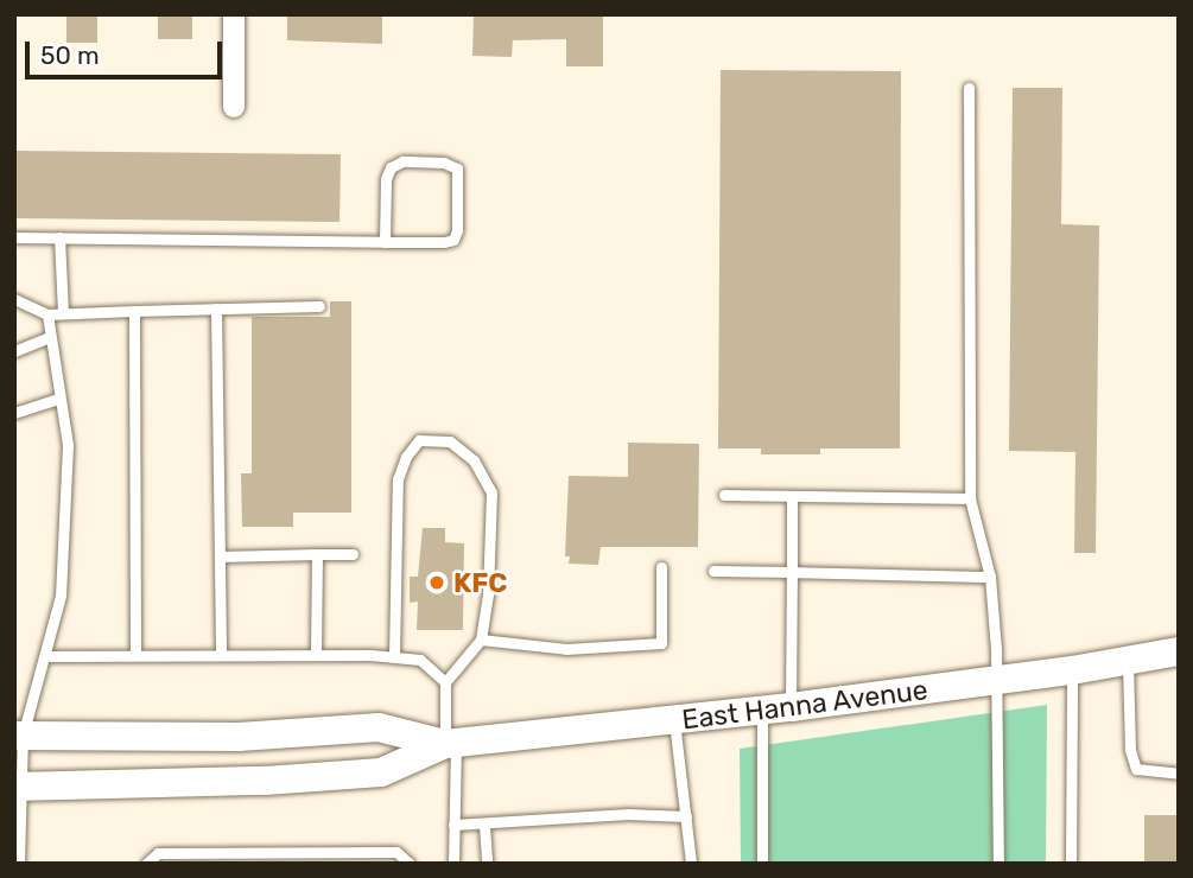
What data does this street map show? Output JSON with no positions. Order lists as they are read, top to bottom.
{
  "streets": {
    "main road": ["East Hanna Avenue"]
  },
  "places": ["KFC"],
  "scale_bar": "50 m"
}
